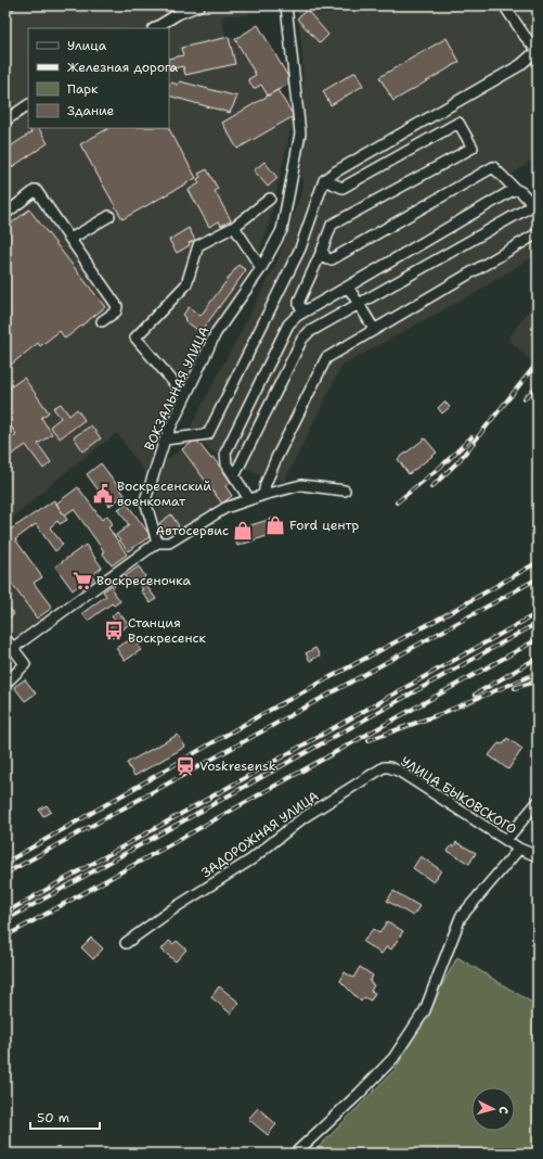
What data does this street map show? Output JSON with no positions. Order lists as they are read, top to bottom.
{
  "streets": {
    "street": ["ВОКЗАЛЬНАЯ УЛИЦА", "УЛИЦА БЫКОВСКОГО", "ЗАДОРОЖНАЯ УЛИЦА"]
  },
  "crossings": [
    ["УЛИЦА БЫКОВСКОГО", "ЗАДОРОЖНАЯ УЛИЦА"]
  ],
  "places": {
    "public building": ["Воскресенский военкомат"],
    "shop": ["Ford центр", "Автосервис"],
    "supermarket": ["Воскресеночка"],
    "bus stop": ["Станция Воскресенск"],
    "station": ["Voskresensk"]
  },
  "legend": [
    "Улица",
    "Железная дорога",
    "Парк",
    "Здание"
  ],
  "scale_bar": "50 m",
  "north": "right"
}
